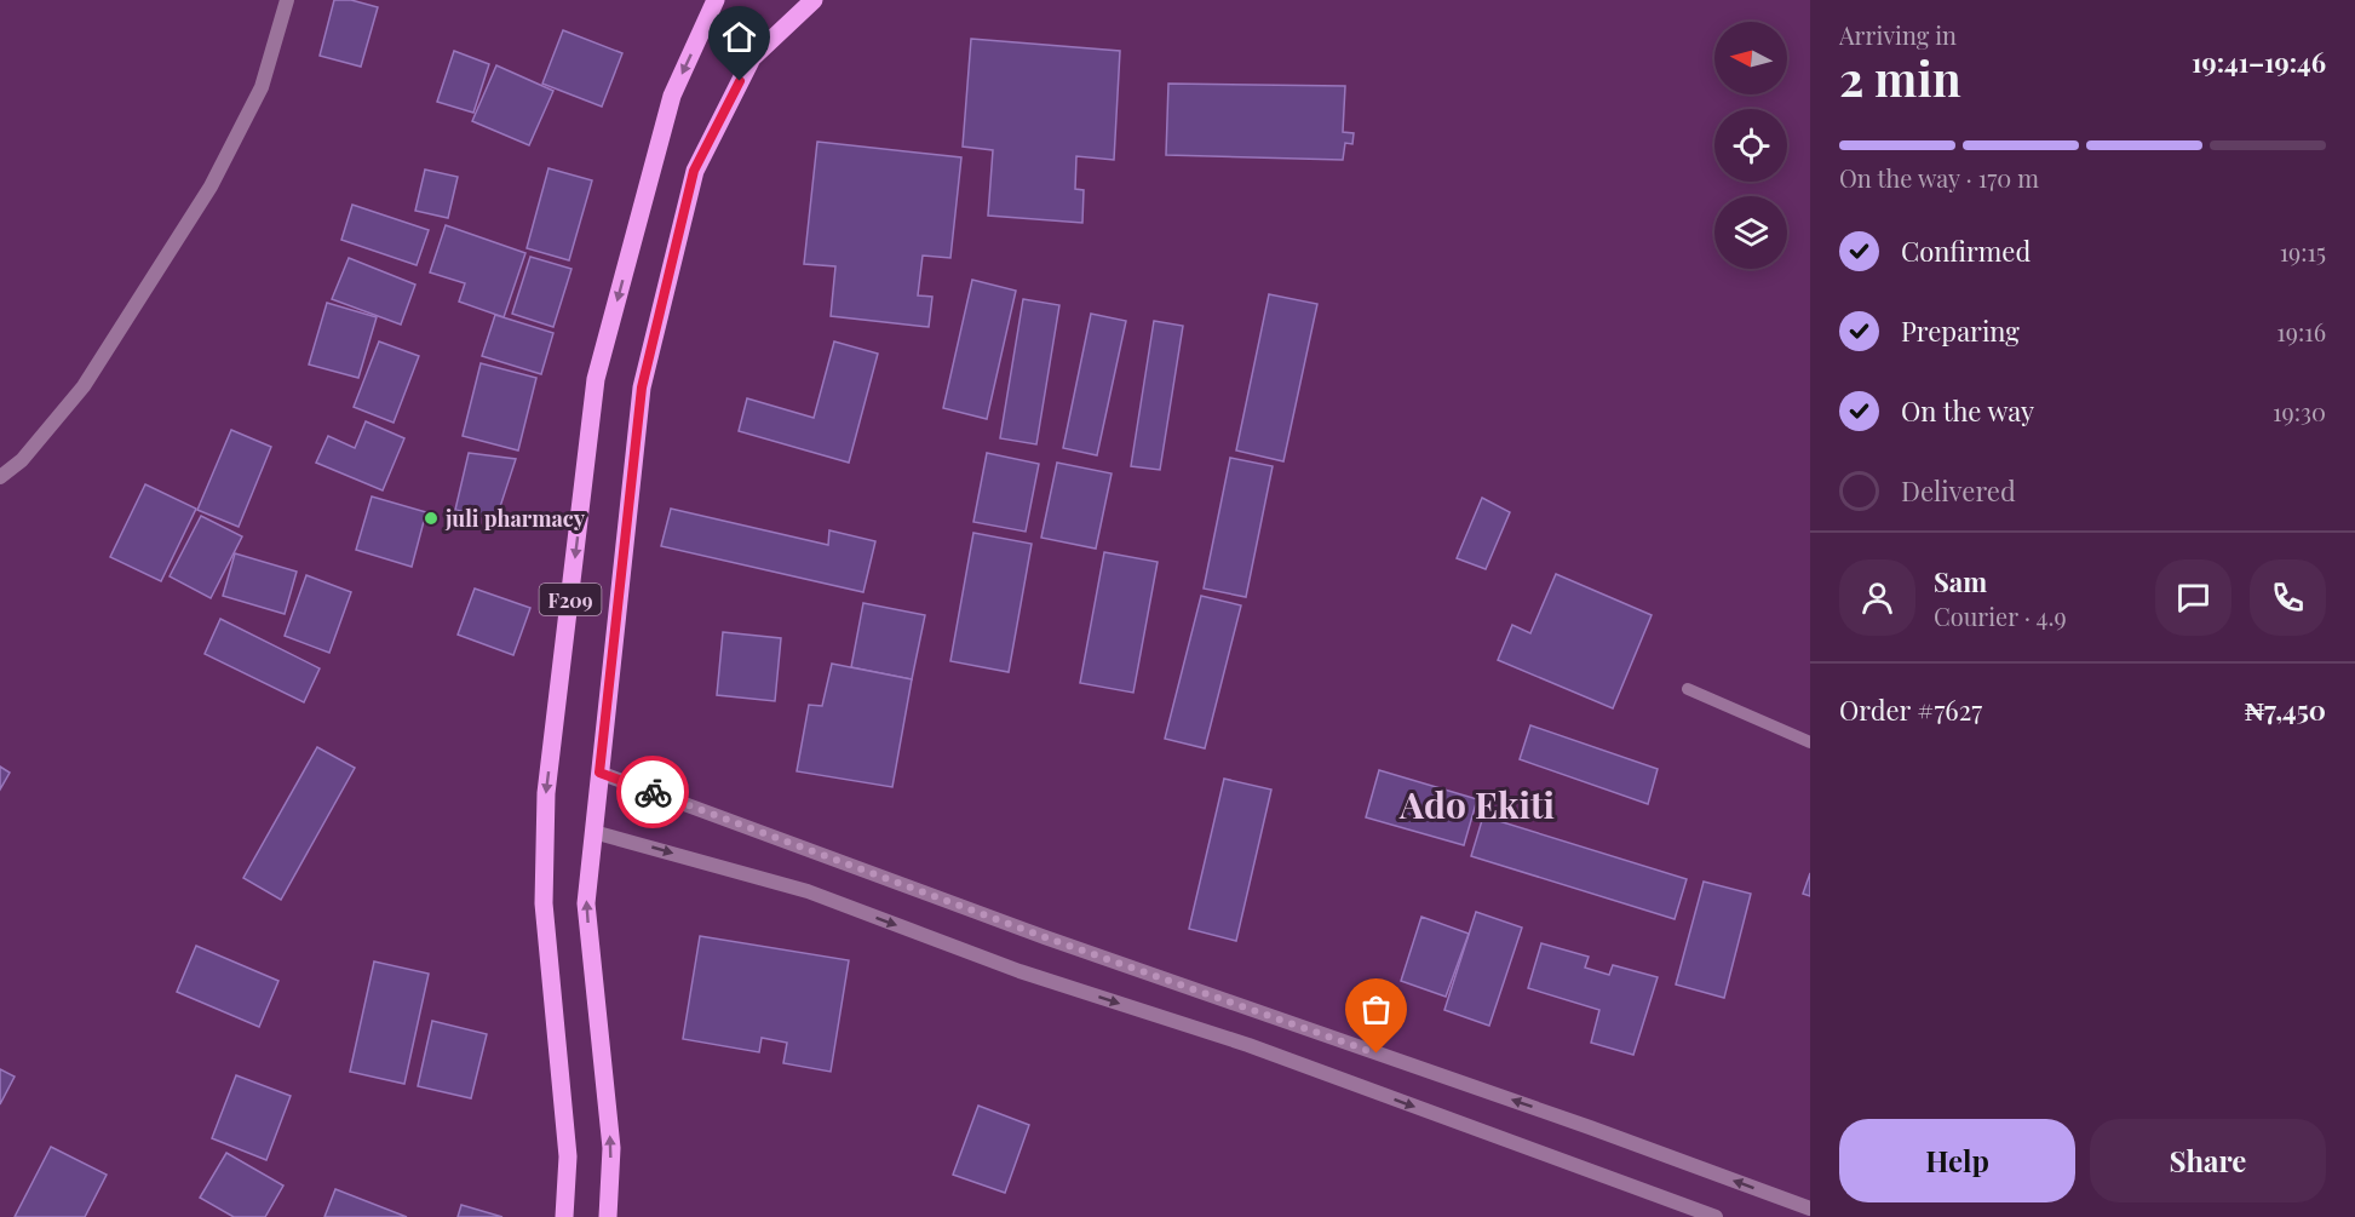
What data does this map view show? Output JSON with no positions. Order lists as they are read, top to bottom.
{
  "streets": {
    "main road": ["F209"]
  },
  "districts": ["Ado Ekiti"],
  "places": ["juli pharmacy"],
  "north": "left",
  "page": {
    "heading": ["2 min", "Arriving in", "19:41–19:46"],
    "panel": [
      "Sam",
      "Courier · 4.9",
      "Order #7627",
      "₦7,450"
    ],
    "bar": "On the way · 170 m",
    "list": [
      ["Confirmed", "19:15"],
      ["Preparing", "19:16"],
      ["On the way", "19:30"],
      "Delivered"
    ],
    "buttons": ["Help", "Share"]
  }
}
